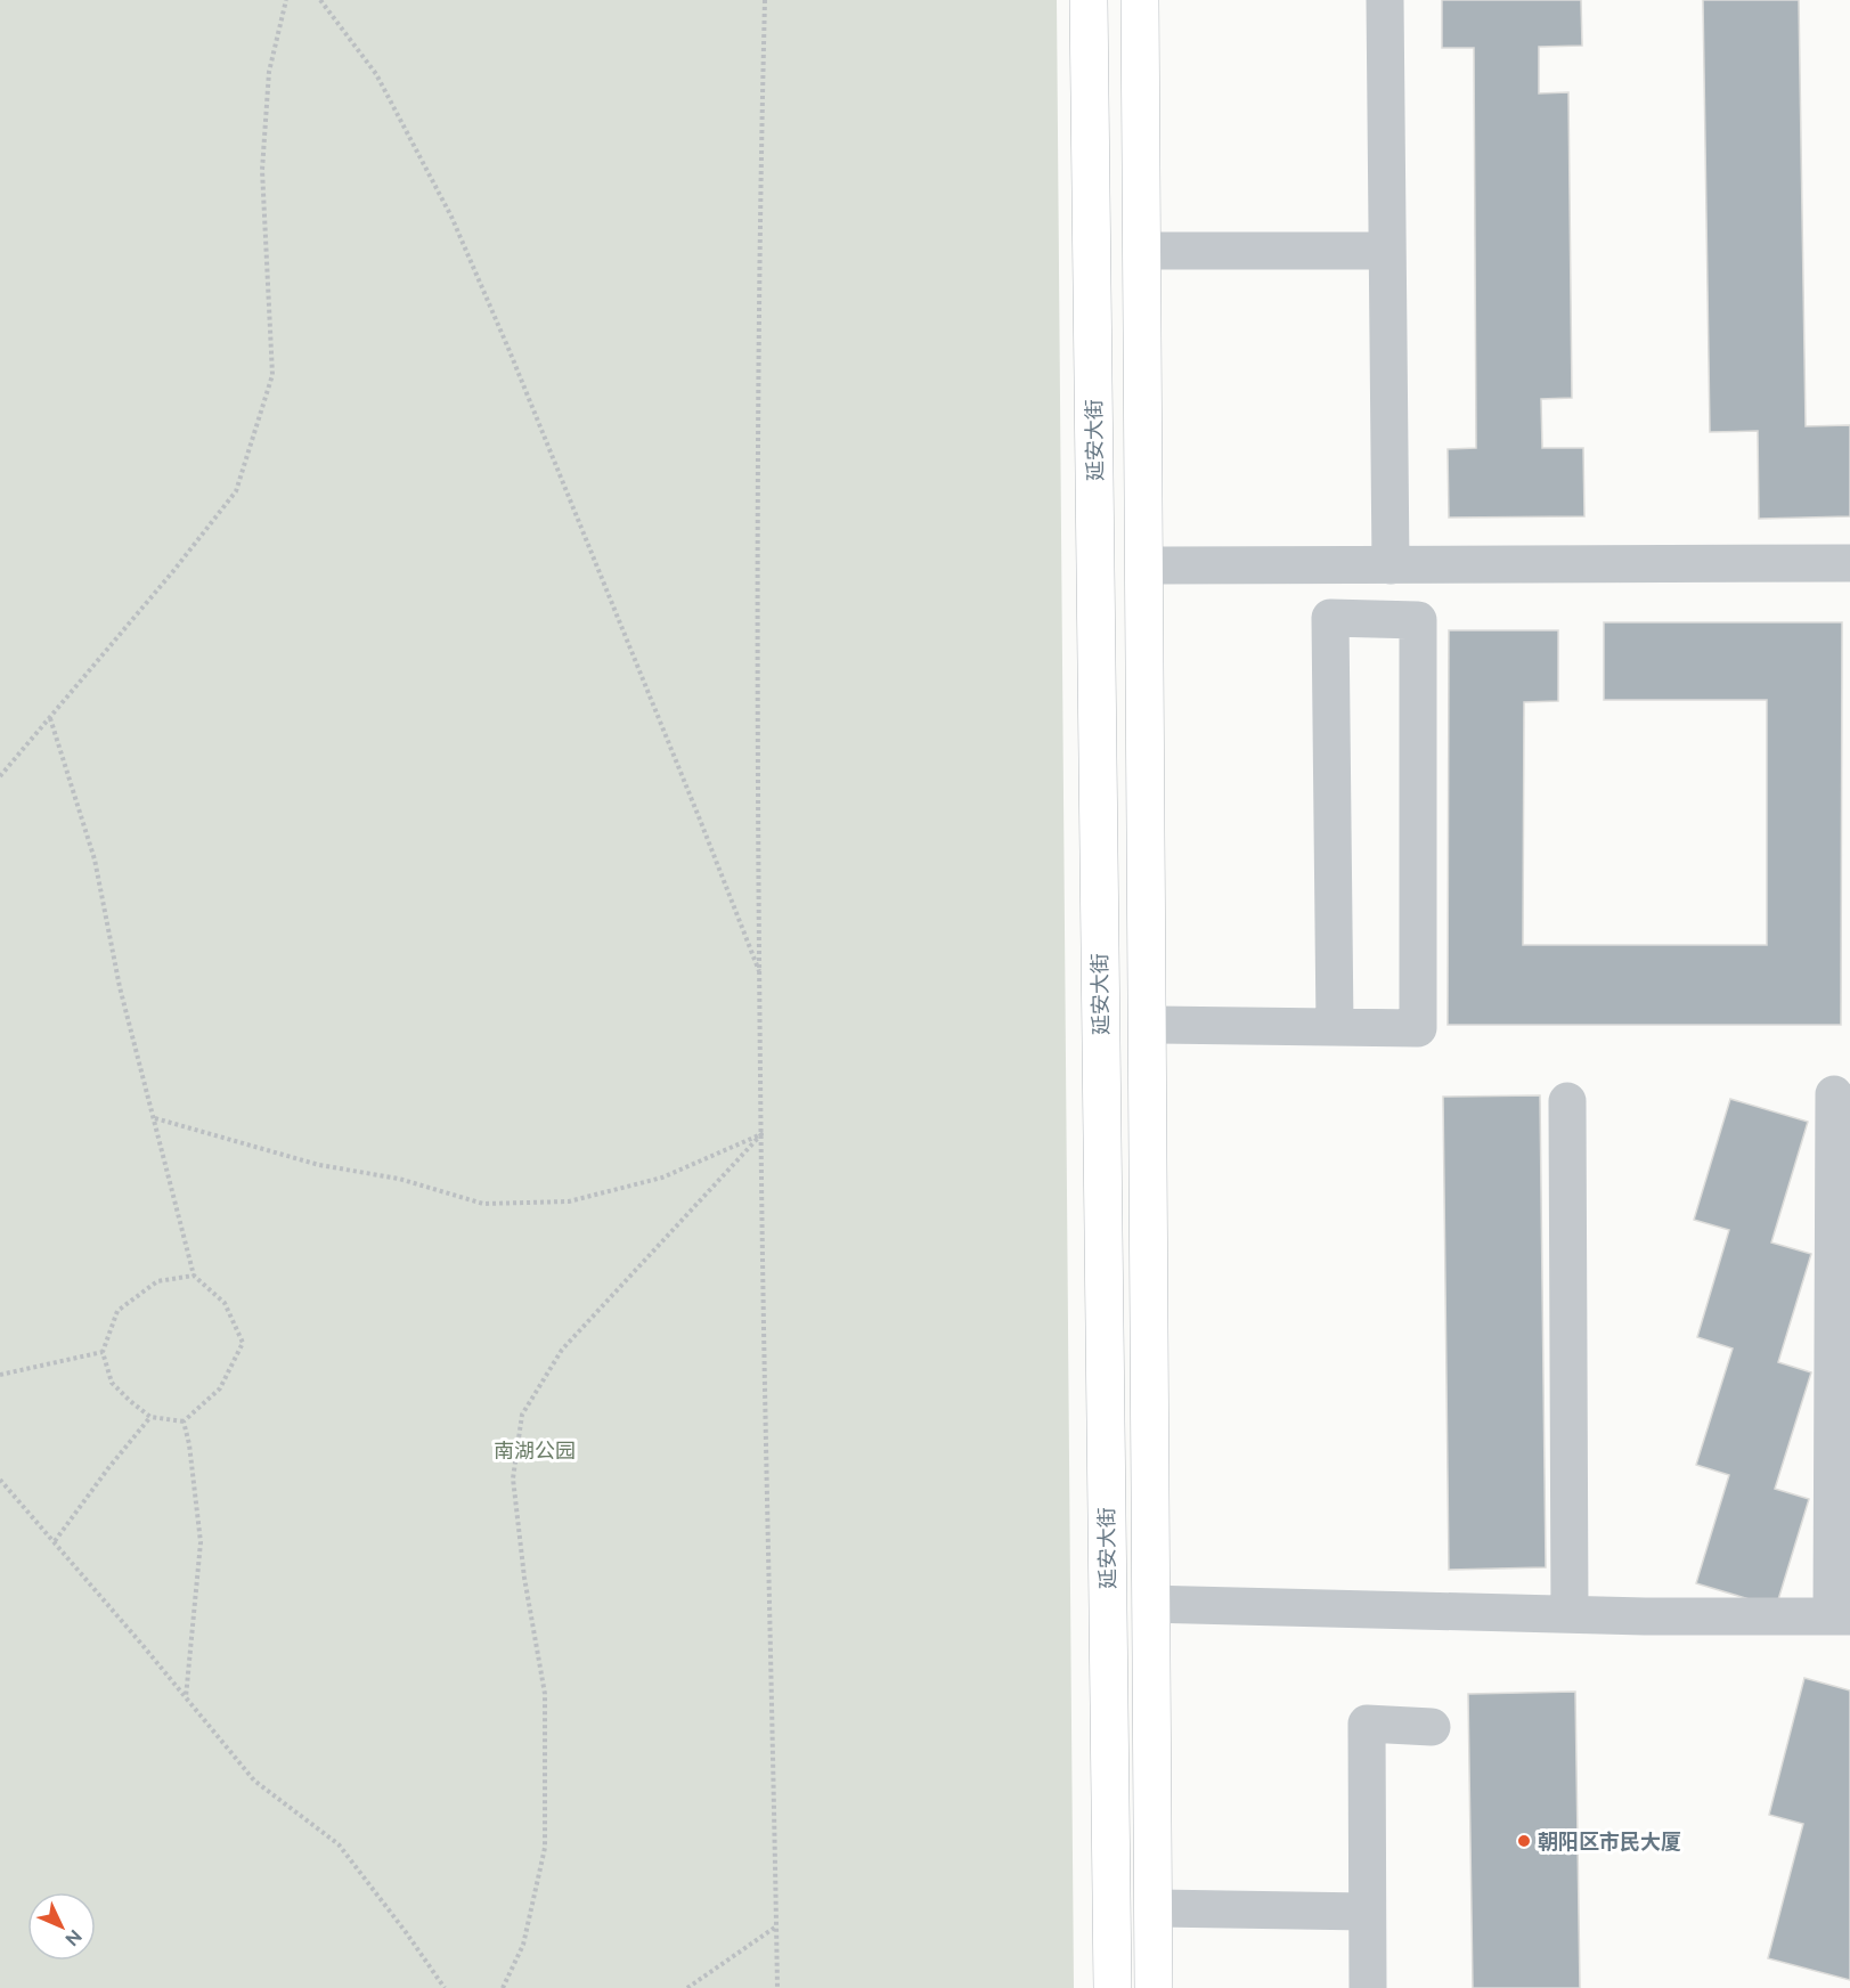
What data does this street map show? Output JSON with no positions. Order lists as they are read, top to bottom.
{
  "streets": {
    "main road": ["延安大街"]
  },
  "parks": ["南湖公园"],
  "places": ["朝阳区市民大厦"],
  "north": "bottom right"
}
